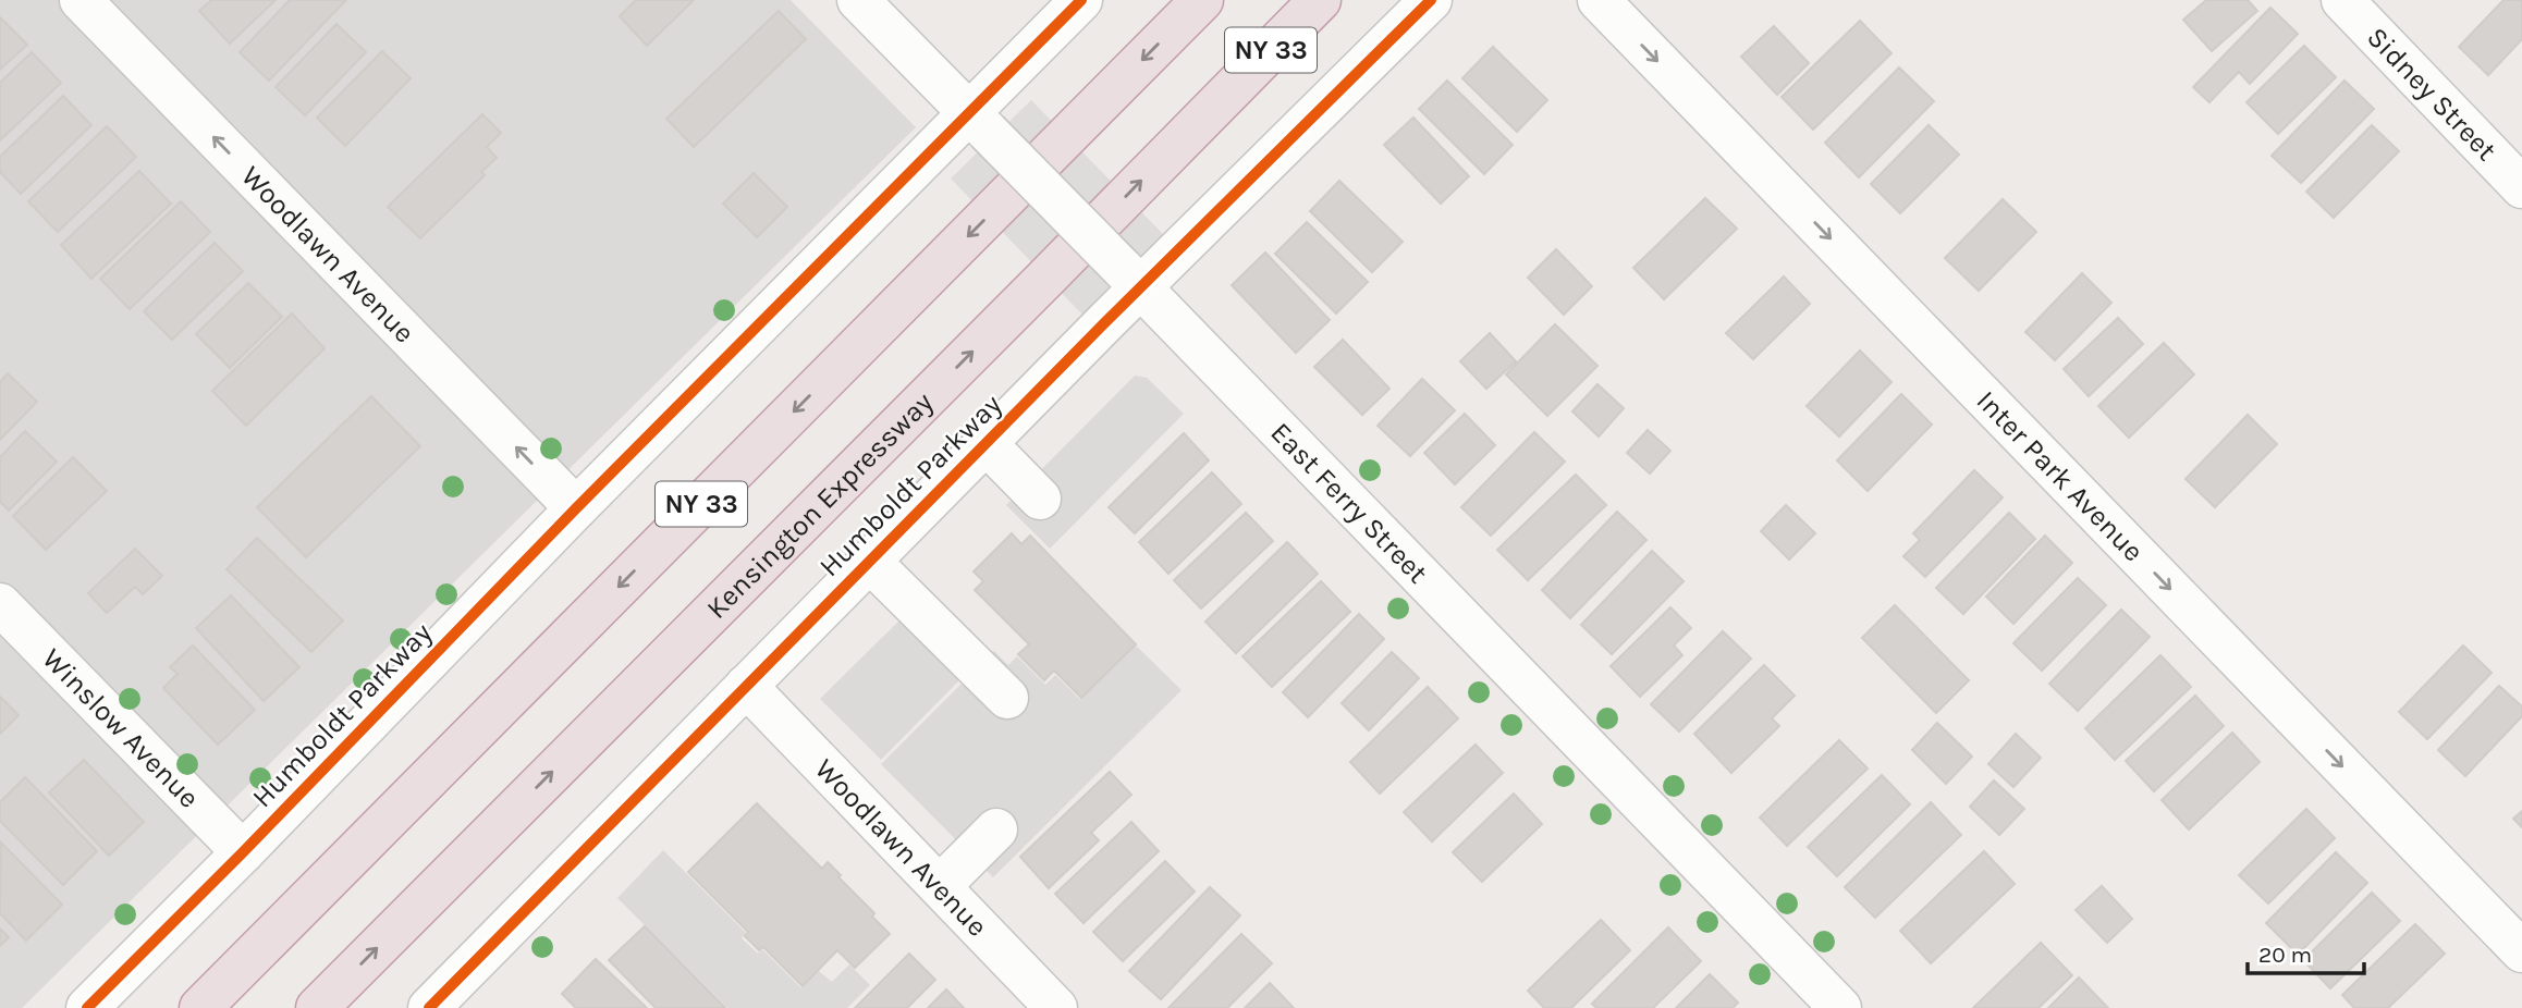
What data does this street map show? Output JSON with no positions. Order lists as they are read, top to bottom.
{
  "streets": {
    "highway": ["NY 33", "Kensington Expressway"],
    "street": [
      "Sidney Street",
      "Woodlawn Avenue",
      "Inter Park Avenue",
      "Humboldt Parkway",
      "East Ferry Street",
      "Winslow Avenue"
    ]
  },
  "crossings": [
    ["Woodlawn Avenue", "Humboldt Parkway"],
    ["Humboldt Parkway", "East Ferry Street"],
    ["Humboldt Parkway", "Winslow Avenue"]
  ],
  "one_way": ["Woodlawn Avenue", "Inter Park Avenue"],
  "scale_bar": "20 m"
}
